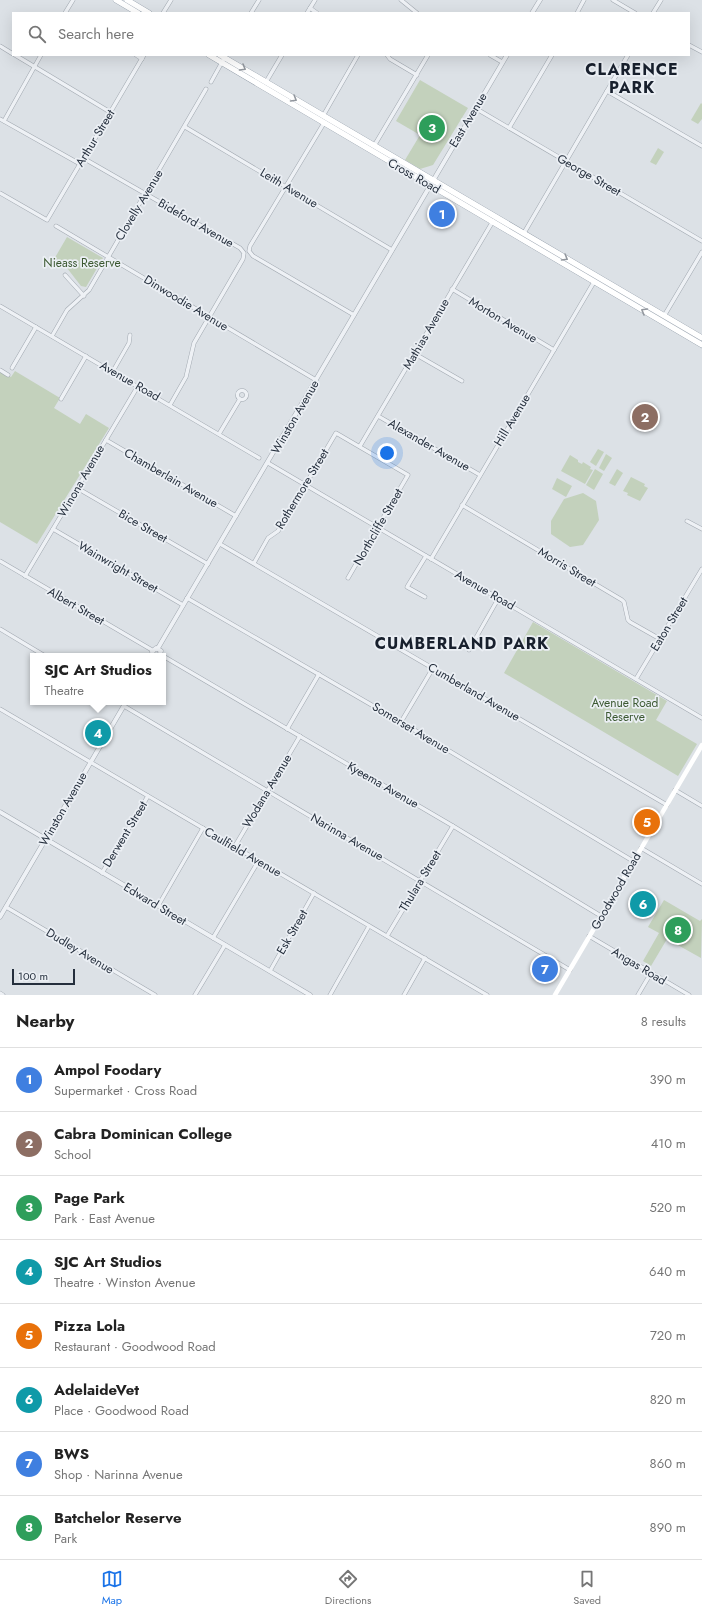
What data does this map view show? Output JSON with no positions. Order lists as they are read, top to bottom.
{
  "streets": {
    "highway": ["Cross Road"],
    "main road": ["Goodwood Road"],
    "street": [
      "East Avenue",
      "Arthur Street",
      "George Street",
      "Leith Avenue",
      "Clovelly Avenue",
      "Bideford Avenue",
      "Dinwoodie Avenue",
      "Morton Avenue",
      "Mathias Avenue",
      "Avenue Road",
      "Winston Avenue",
      "Hill Avenue",
      "Alexander Avenue",
      "Chamberlain Avenue",
      "Winona Avenue",
      "Rothermore Street",
      "Bice Street",
      "Northcliffe Street",
      "Wainwright Street",
      "Morris Street",
      "Albert Street",
      "Eaton Street",
      "Cumberland Avenue",
      "Somerset Avenue",
      "Kyeema Avenue",
      "Wodana Avenue",
      "Derwent Street",
      "Narinna Avenue",
      "Caulfield Avenue",
      "Thulara Street",
      "Edward Street",
      "Esk Street",
      "Dudley Avenue",
      "Angas Road"
    ]
  },
  "crossings": [
    ["East Avenue", "George Street"],
    ["East Avenue", "Cross Road"],
    ["East Avenue", "Winston Avenue"],
    ["Arthur Street", "Bideford Avenue"],
    ["Cross Road", "Mathias Avenue"],
    ["Cross Road", "Winston Avenue"],
    ["Cross Road", "Hill Avenue"],
    ["Leith Avenue", "Clovelly Avenue"],
    ["Leith Avenue", "Winston Avenue"],
    ["Clovelly Avenue", "Bideford Avenue"],
    ["Clovelly Avenue", "Dinwoodie Avenue"],
    ["Clovelly Avenue", "Avenue Road"],
    ["Bideford Avenue", "Dinwoodie Avenue"],
    ["Dinwoodie Avenue", "Winston Avenue"],
    ["Morton Avenue", "Mathias Avenue"],
    ["Morton Avenue", "Hill Avenue"],
    ["Mathias Avenue", "Alexander Avenue"],
    ["Mathias Avenue", "Rothermore Street"],
    ["Mathias Avenue", "Northcliffe Street"],
    ["Avenue Road", "Winston Avenue"],
    ["Avenue Road", "Hill Avenue"],
    ["Avenue Road", "Winona Avenue"],
    ["Avenue Road", "Rothermore Street"],
    ["Avenue Road", "Northcliffe Street"],
    ["Avenue Road", "Eaton Street"],
    ["Winston Avenue", "Chamberlain Avenue"],
    ["Winston Avenue", "Bice Street"],
    ["Winston Avenue", "Wainwright Street"],
    ["Winston Avenue", "Cumberland Avenue"],
    ["Winston Avenue", "Somerset Avenue"],
    ["Winston Avenue", "Caulfield Avenue"],
    ["Winston Avenue", "Edward Street"],
    ["Winston Avenue", "Dudley Avenue"],
    ["Hill Avenue", "Alexander Avenue"],
    ["Hill Avenue", "Morris Street"],
    ["Chamberlain Avenue", "Winona Avenue"],
    ["Winona Avenue", "Bice Street"],
    ["Winona Avenue", "Wainwright Street"],
    ["Winona Avenue", "Albert Street"],
    ["Rothermore Street", "Northcliffe Street"],
    ["Rothermore Street", "Cumberland Avenue"],
    ["Morris Street", "Eaton Street"],
    ["Cumberland Avenue", "Goodwood Road"],
    ["Somerset Avenue", "Goodwood Road"],
    ["Kyeema Avenue", "Wodana Avenue"],
    ["Kyeema Avenue", "Thulara Street"],
    ["Kyeema Avenue", "Goodwood Road"],
    ["Wodana Avenue", "Narinna Avenue"],
    ["Wodana Avenue", "Caulfield Avenue"],
    ["Derwent Street", "Caulfield Avenue"],
    ["Derwent Street", "Edward Street"],
    ["Narinna Avenue", "Thulara Street"],
    ["Narinna Avenue", "Goodwood Road"],
    ["Caulfield Avenue", "Thulara Street"],
    ["Caulfield Avenue", "Esk Street"],
    ["Goodwood Road", "Angas Road"],
    ["Edward Street", "Esk Street"]
  ],
  "districts": ["CLARENCE PARK", "CUMBERLAND PARK"],
  "parks": ["Nieass Reserve", "Avenue Road Reserve"],
  "scale_bar": "100 m",
  "page": {
    "search": "Search here",
    "pins": [
      "3",
      "1",
      "2",
      "4",
      "5",
      "6",
      "8",
      "7"
    ],
    "popup": ["SJC Art Studios", "Theatre"],
    "scale": "100 m",
    "heading": ["Nearby", "8 results"],
    "list": [
      {
        "mark": "1",
        "name": "Ampol Foodary",
        "note": "Supermarket · Cross Road",
        "value": "390 m"
      },
      {
        "mark": "2",
        "name": "Cabra Dominican College",
        "note": "School",
        "value": "410 m"
      },
      {
        "mark": "3",
        "name": "Page Park",
        "note": "Park · East Avenue",
        "value": "520 m"
      },
      {
        "mark": "4",
        "name": "SJC Art Studios",
        "note": "Theatre · Winston Avenue",
        "value": "640 m"
      },
      {
        "mark": "5",
        "name": "Pizza Lola",
        "note": "Restaurant · Goodwood Road",
        "value": "720 m"
      },
      {
        "mark": "6",
        "name": "AdelaideVet",
        "note": "Place · Goodwood Road",
        "value": "820 m"
      },
      {
        "mark": "7",
        "name": "BWS",
        "note": "Shop · Narinna Avenue",
        "value": "860 m"
      },
      {
        "mark": "8",
        "name": "Batchelor Reserve",
        "note": "Park",
        "value": "890 m"
      }
    ],
    "nav": ["Map", "Directions", "Saved"]
  }
}
